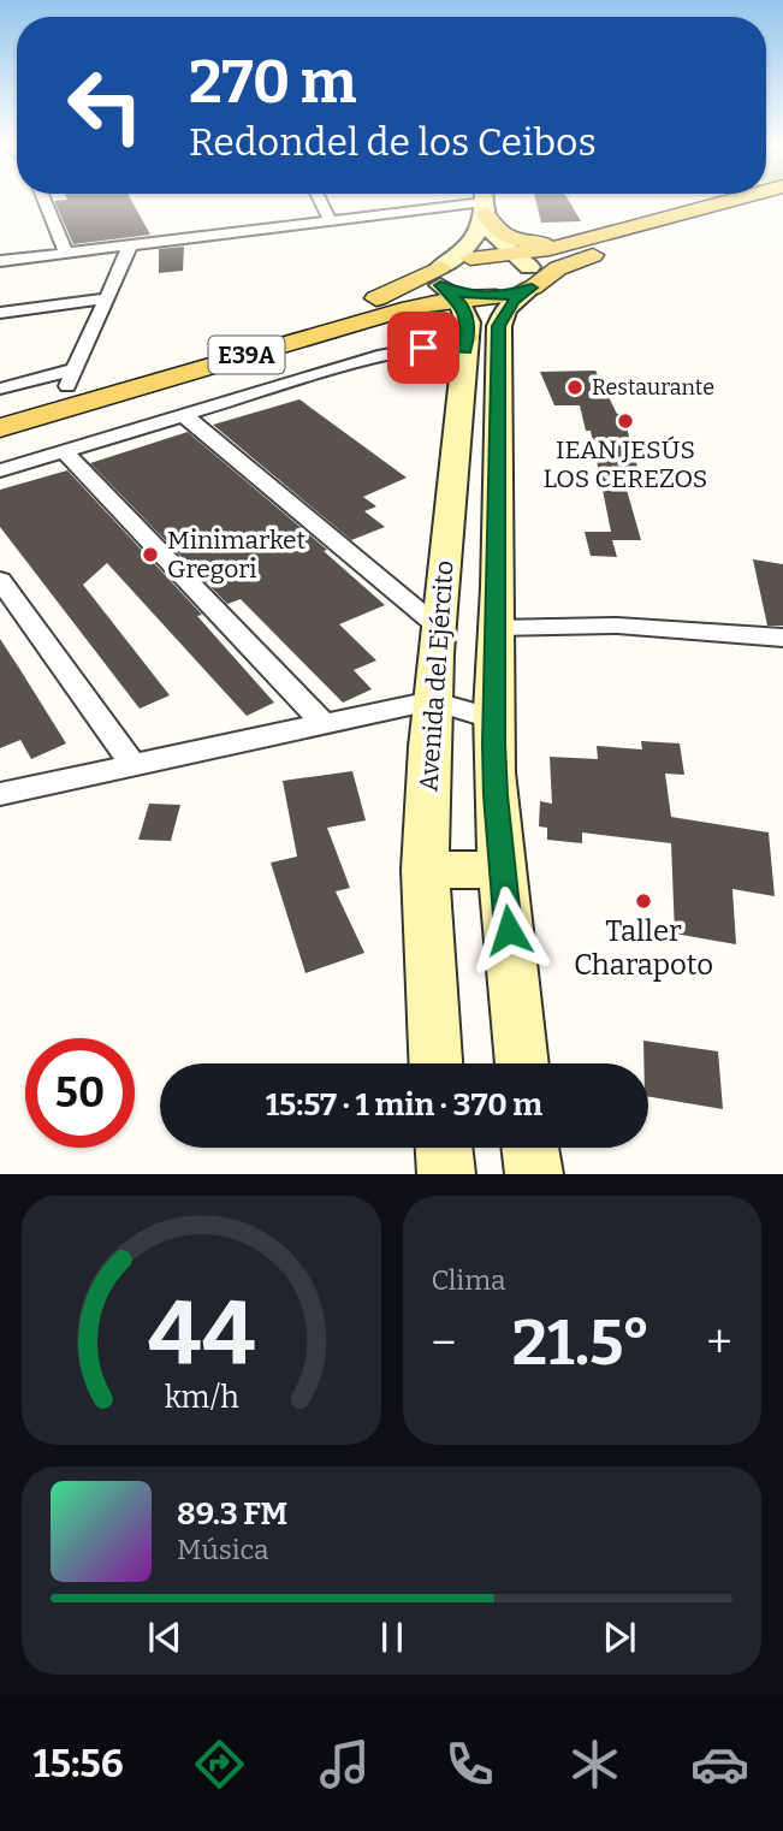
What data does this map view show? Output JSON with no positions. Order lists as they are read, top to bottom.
{
  "streets": {
    "main road": ["E39A", "Avenida del Ejército"]
  },
  "crossings": [
    ["E39A", "Avenida del Ejército"]
  ],
  "places": [
    "Restaurante",
    "IEAN JESÚS LOS CEREZOS",
    "Minimarket Gregori",
    "Taller Charapoto"
  ],
  "page": {
    "turn": ["270 m", "Redondel de los Ceibos"],
    "limit": "50",
    "trip": "15:57 · 1 min · 370 m",
    "tile": "Clima",
    "heat": ["−", "21.5°", "+"],
    "song": ["89.3 FM", "Música"],
    "tabs": "15:56",
    "gauge": ["44", "km/h"]
  }
}
